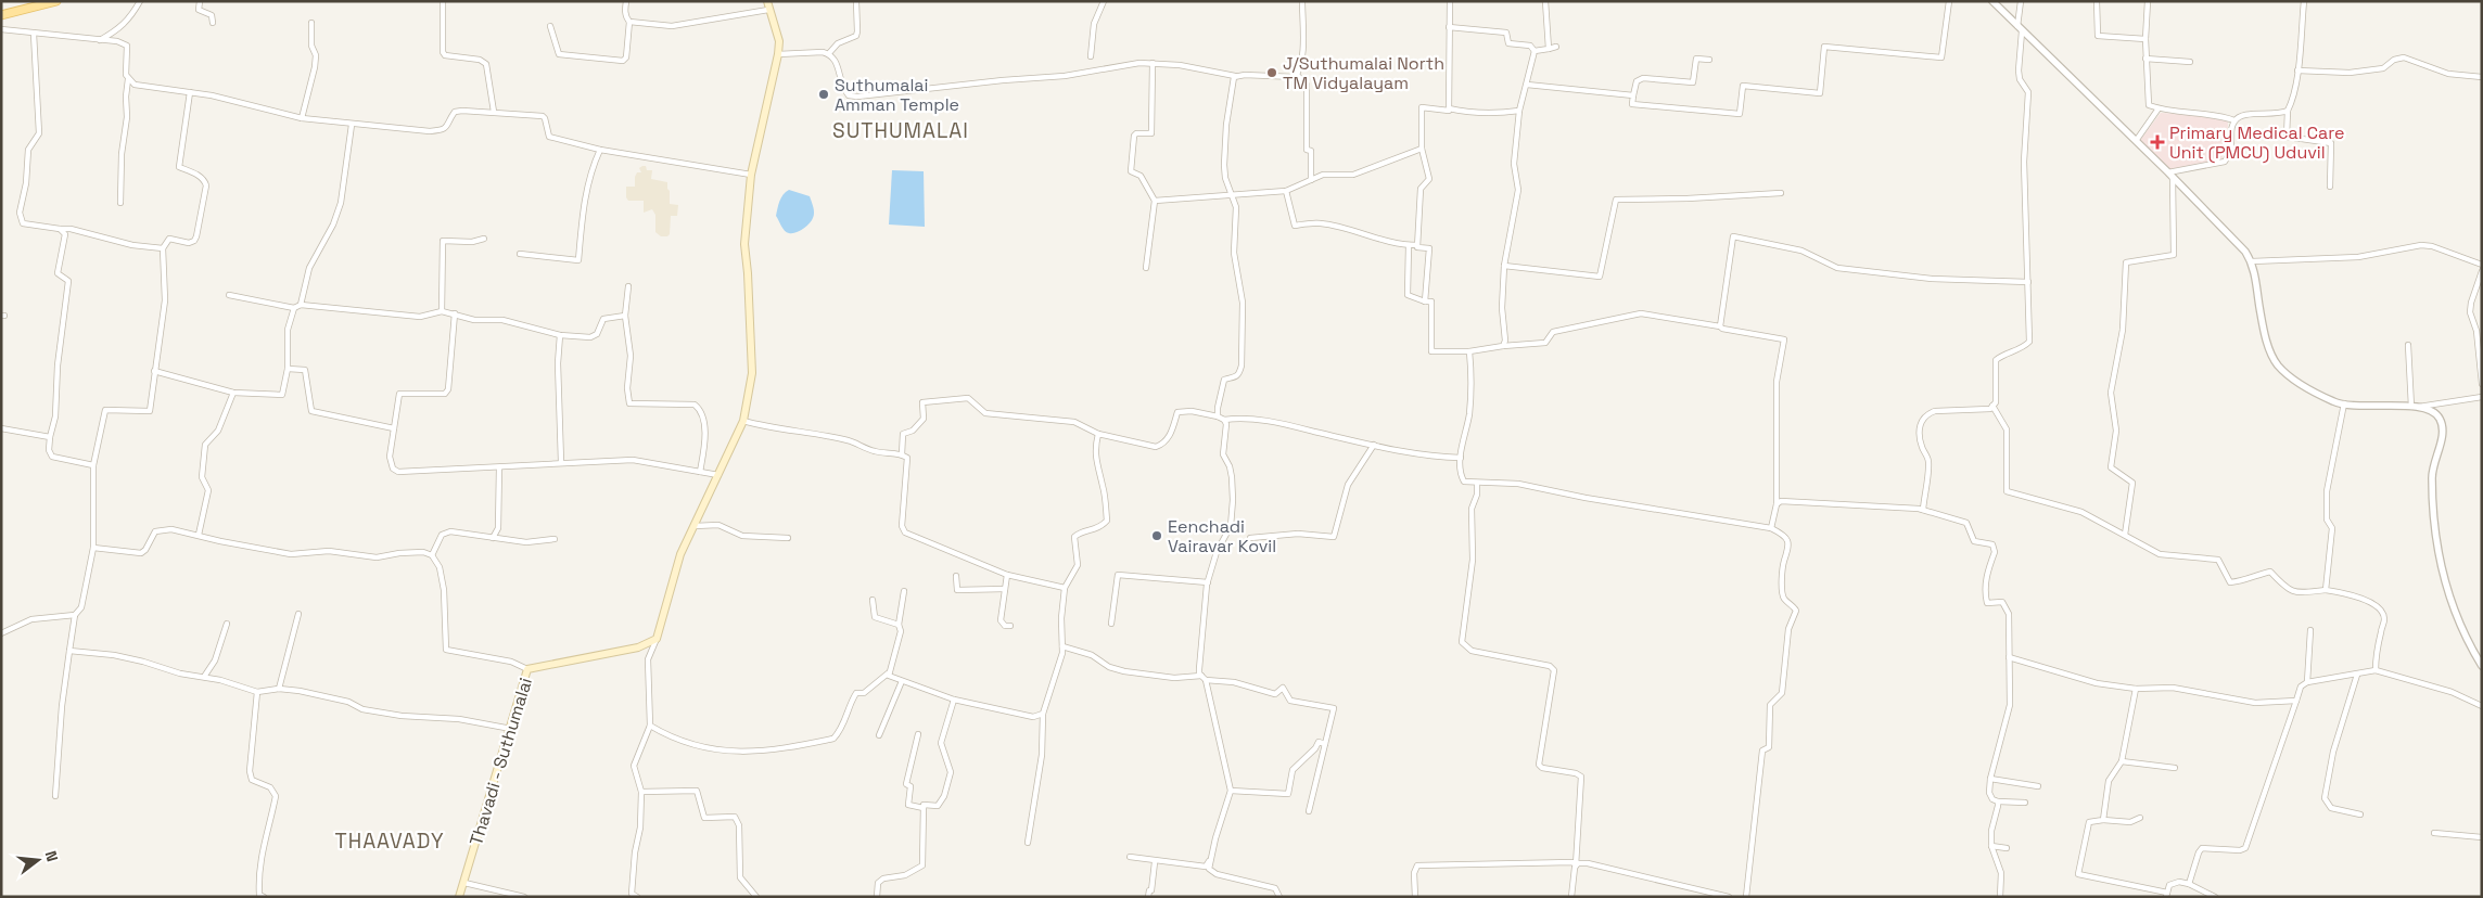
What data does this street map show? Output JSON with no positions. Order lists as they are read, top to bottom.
{
  "streets": {
    "main road": ["Thavadi - Suthumalai"]
  },
  "districts": ["SUTHUMALAI", "THAAVADY"],
  "places": {
    "other": ["J/Suthumalai North TM Vidyalayam", "Suthumalai Amman Temple", "Eenchadi Vairavar Kovil"],
    "health": ["Primary Medical Care Unit (PMCU) Uduvil"]
  },
  "north": "right"
}
